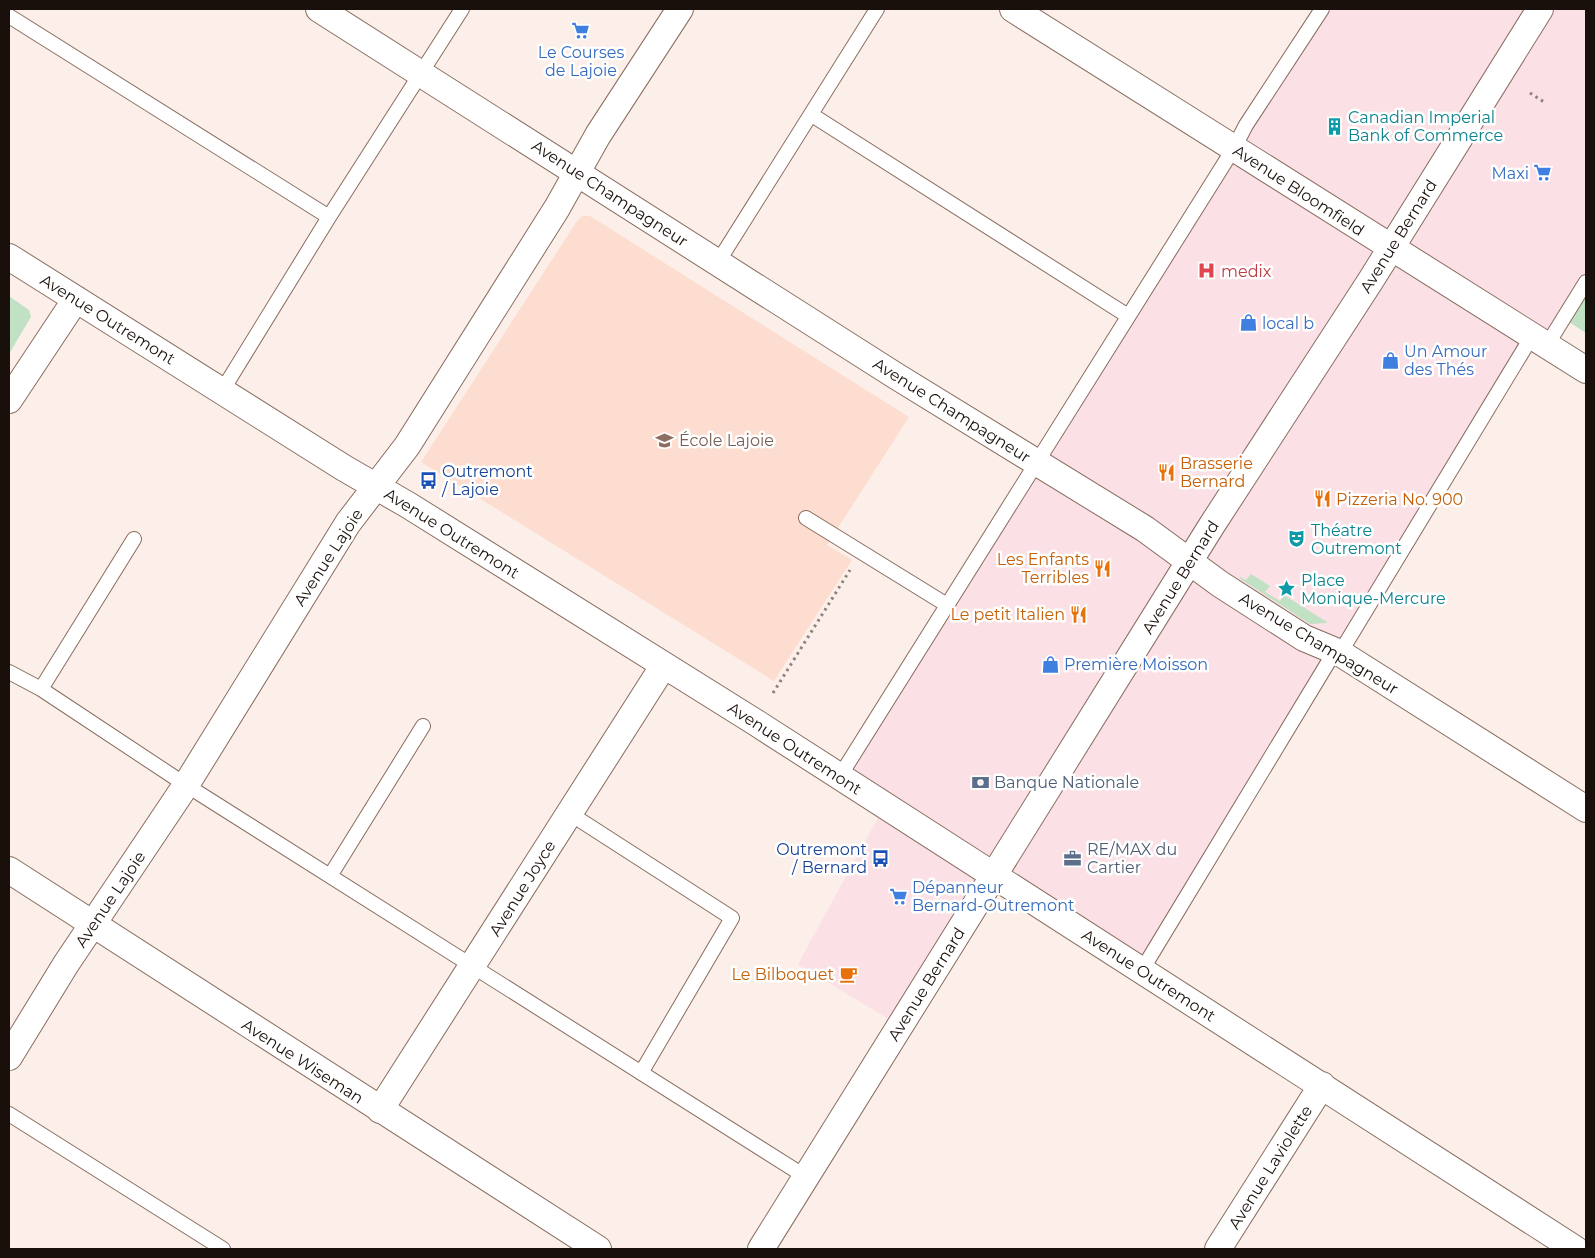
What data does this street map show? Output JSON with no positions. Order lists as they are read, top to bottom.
{
  "streets": {
    "street": [
      "Avenue Bloomfield",
      "Avenue Champagneur",
      "Avenue Bernard",
      "Avenue Outremont",
      "Avenue Lajoie",
      "Avenue Joyce",
      "Avenue Wiseman",
      "Avenue Laviolette"
    ]
  },
  "crossings": [
    ["Avenue Bloomfield", "Avenue Bernard"],
    ["Avenue Champagneur", "Avenue Bernard"],
    ["Avenue Champagneur", "Avenue Lajoie"],
    ["Avenue Bernard", "Avenue Outremont"],
    ["Avenue Outremont", "Avenue Lajoie"],
    ["Avenue Outremont", "Avenue Joyce"],
    ["Avenue Outremont", "Avenue Laviolette"],
    ["Avenue Lajoie", "Avenue Wiseman"],
    ["Avenue Joyce", "Avenue Wiseman"]
  ],
  "places": {
    "supermarket": ["Le Courses de Lajoie", "Maxi", "Dépanneur Bernard-Outremont"],
    "building": ["Canadian Imperial Bank of Commerce"],
    "hospital": ["medix"],
    "shop": ["local b", "Un Amour des Thés", "Première Moisson"],
    "school or university": ["École Lajoie"],
    "restaurant": [
      "Brasserie Bernard",
      "Pizzeria No. 900",
      "Les Enfants Terribles",
      "Le petit Italien"
    ],
    "bus stop": ["Outremont / Lajoie", "Outremont / Bernard"],
    "theatre": ["Théatre Outremont"],
    "place": ["Place Monique-Mercure"],
    "bank": ["Banque Nationale"],
    "office": ["RE/MAX du Cartier"],
    "cafe": ["Le Bilboquet"]
  }
}
